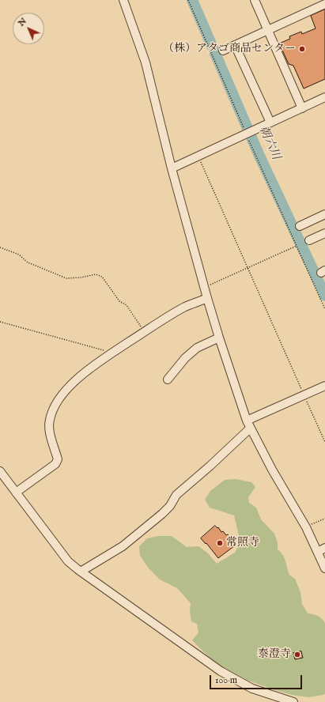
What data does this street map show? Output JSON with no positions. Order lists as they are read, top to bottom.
{
  "water": ["朝六川"],
  "places": ["（株）アタゴ商品センター", "常照寺", "泰澄寺"],
  "scale_bar": "100 m",
  "north": "top left"
}
